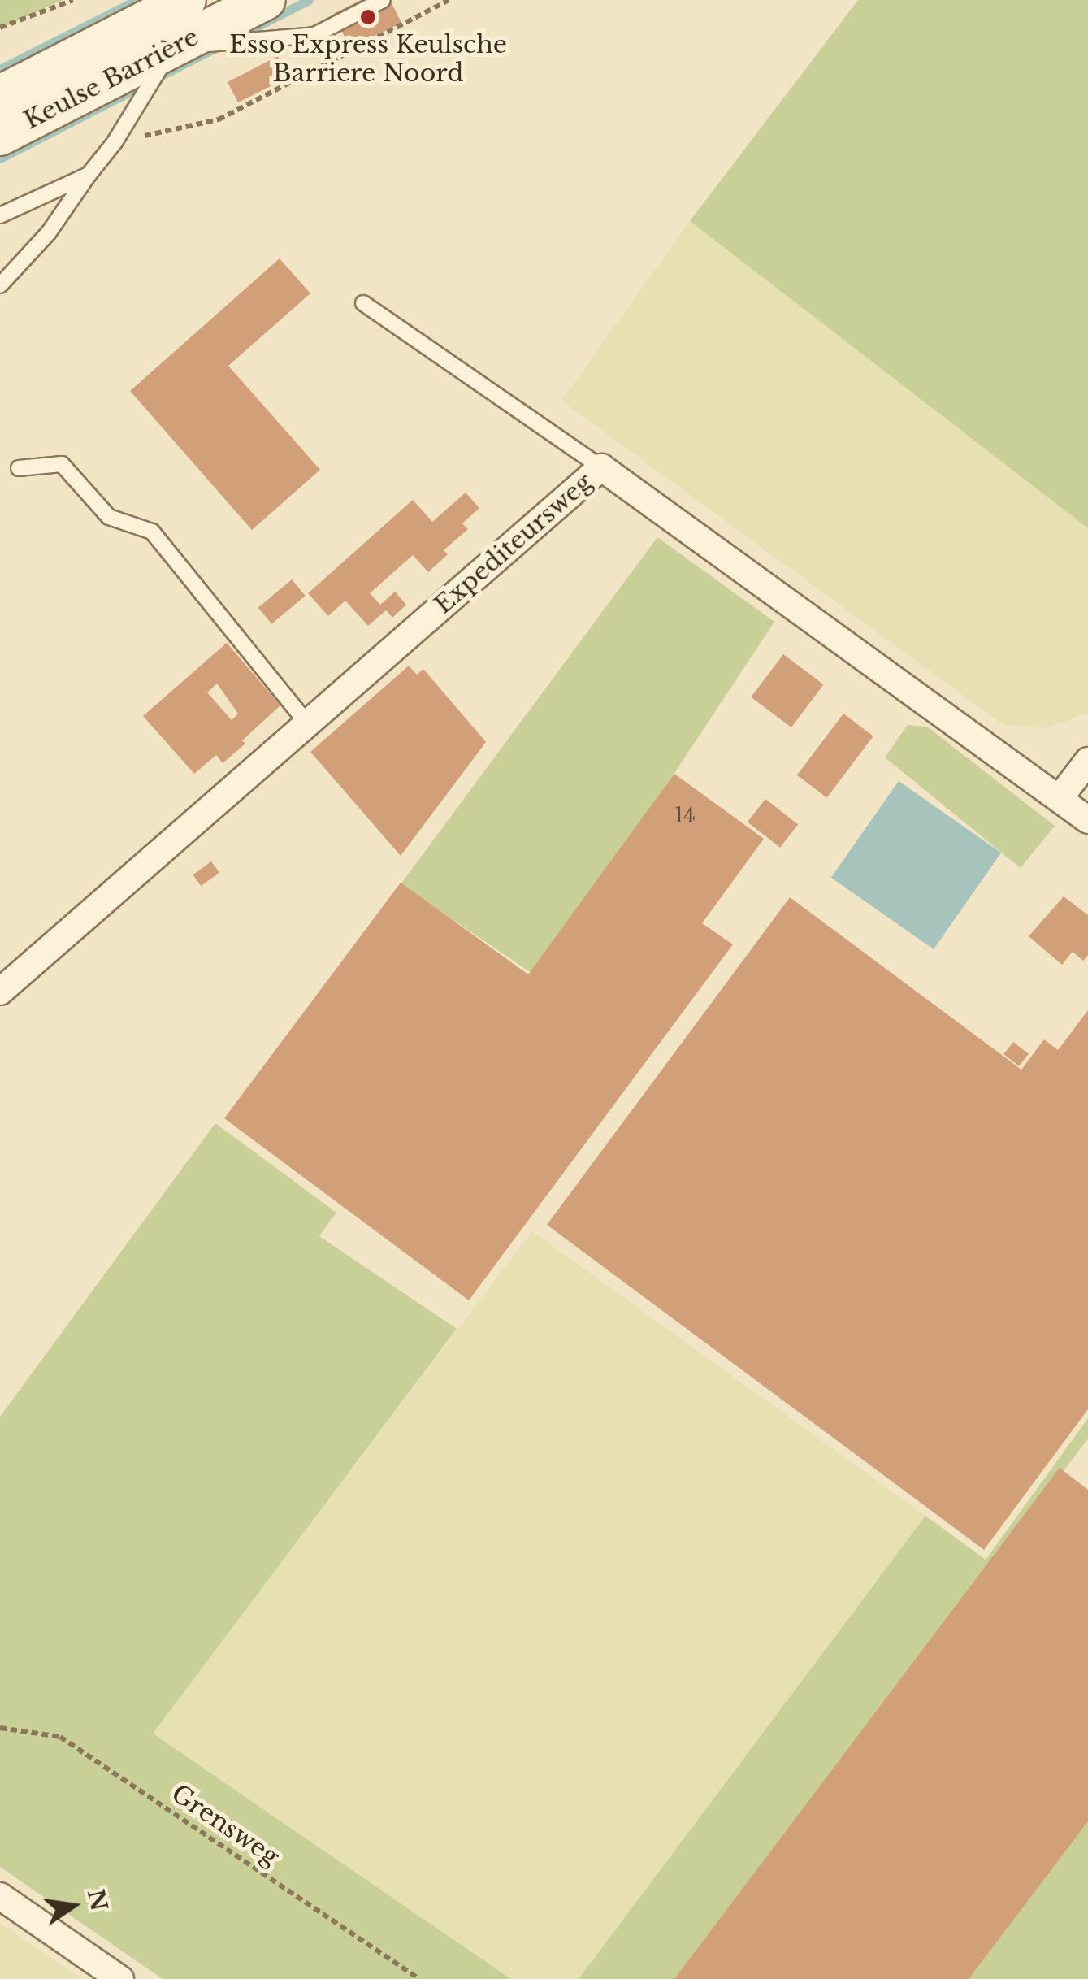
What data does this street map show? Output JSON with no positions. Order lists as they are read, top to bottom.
{
  "streets": {
    "main road": ["Keulse Barrière"],
    "street": ["Expediteursweg"],
    "path": ["Grensweg"]
  },
  "places": ["Esso Express Keulsche Barriere Noord"],
  "house_numbers": ["14"],
  "north": "right"
}
